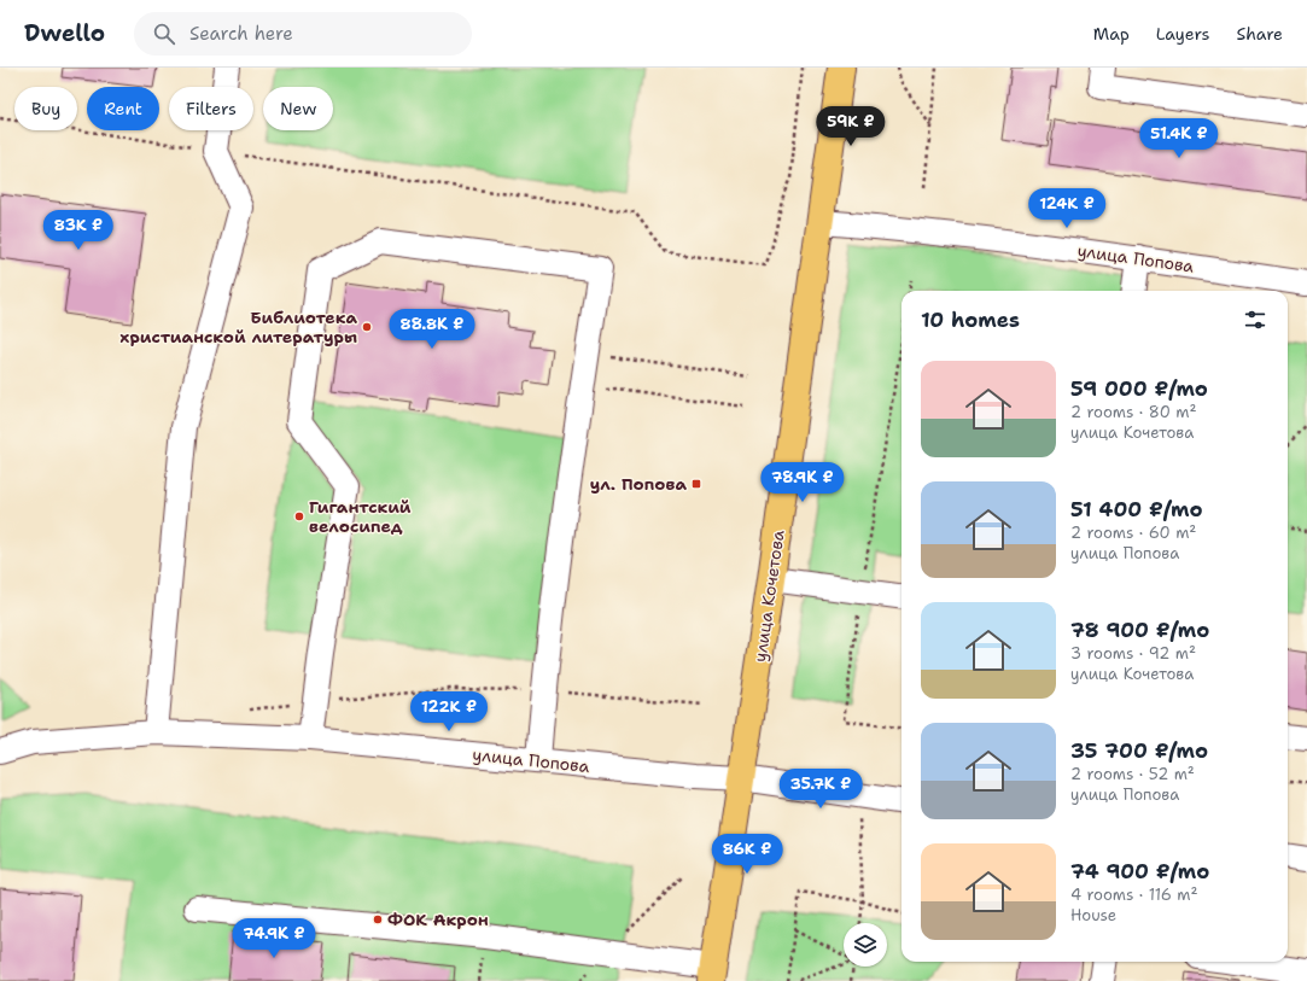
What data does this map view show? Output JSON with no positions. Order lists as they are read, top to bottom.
{
  "streets": {
    "main road": ["улица Кочетова"],
    "street": ["улица Попова"]
  },
  "crossings": [
    ["улица Попова", "улица Кочетова"]
  ],
  "places": {
    "other": ["Библиотека христианской литературы", "Гигантский велосипед", "ФОК Акрон"],
    "transit": ["ул. Попова"]
  },
  "page": {
    "header": "Dwello",
    "search": "Search here",
    "nav": ["Map", "Layers", "Share"],
    "chip": [
      "Buy",
      "Rent",
      "Filters",
      "New"
    ],
    "price": [
      "59K ₽",
      "51.4K ₽",
      "124K ₽",
      "83K ₽",
      "88.8K ₽",
      "78.9K ₽",
      "122K ₽",
      "35.7K ₽",
      "86K ₽",
      "74.9K ₽"
    ],
    "heading": "10 homes",
    "list": [
      {
        "name": "59 000 ₽/mo",
        "note": "2 rooms · 80 m² · улица Кочетова"
      },
      {
        "name": "51 400 ₽/mo",
        "note": "2 rooms · 60 m² · улица Попова"
      },
      {
        "name": "78 900 ₽/mo",
        "note": "3 rooms · 92 m² · улица Кочетова"
      },
      {
        "name": "35 700 ₽/mo",
        "note": "2 rooms · 52 m² · улица Попова"
      },
      {
        "name": "74 900 ₽/mo",
        "note": "4 rooms · 116 m² · House"
      }
    ]
  }
}
